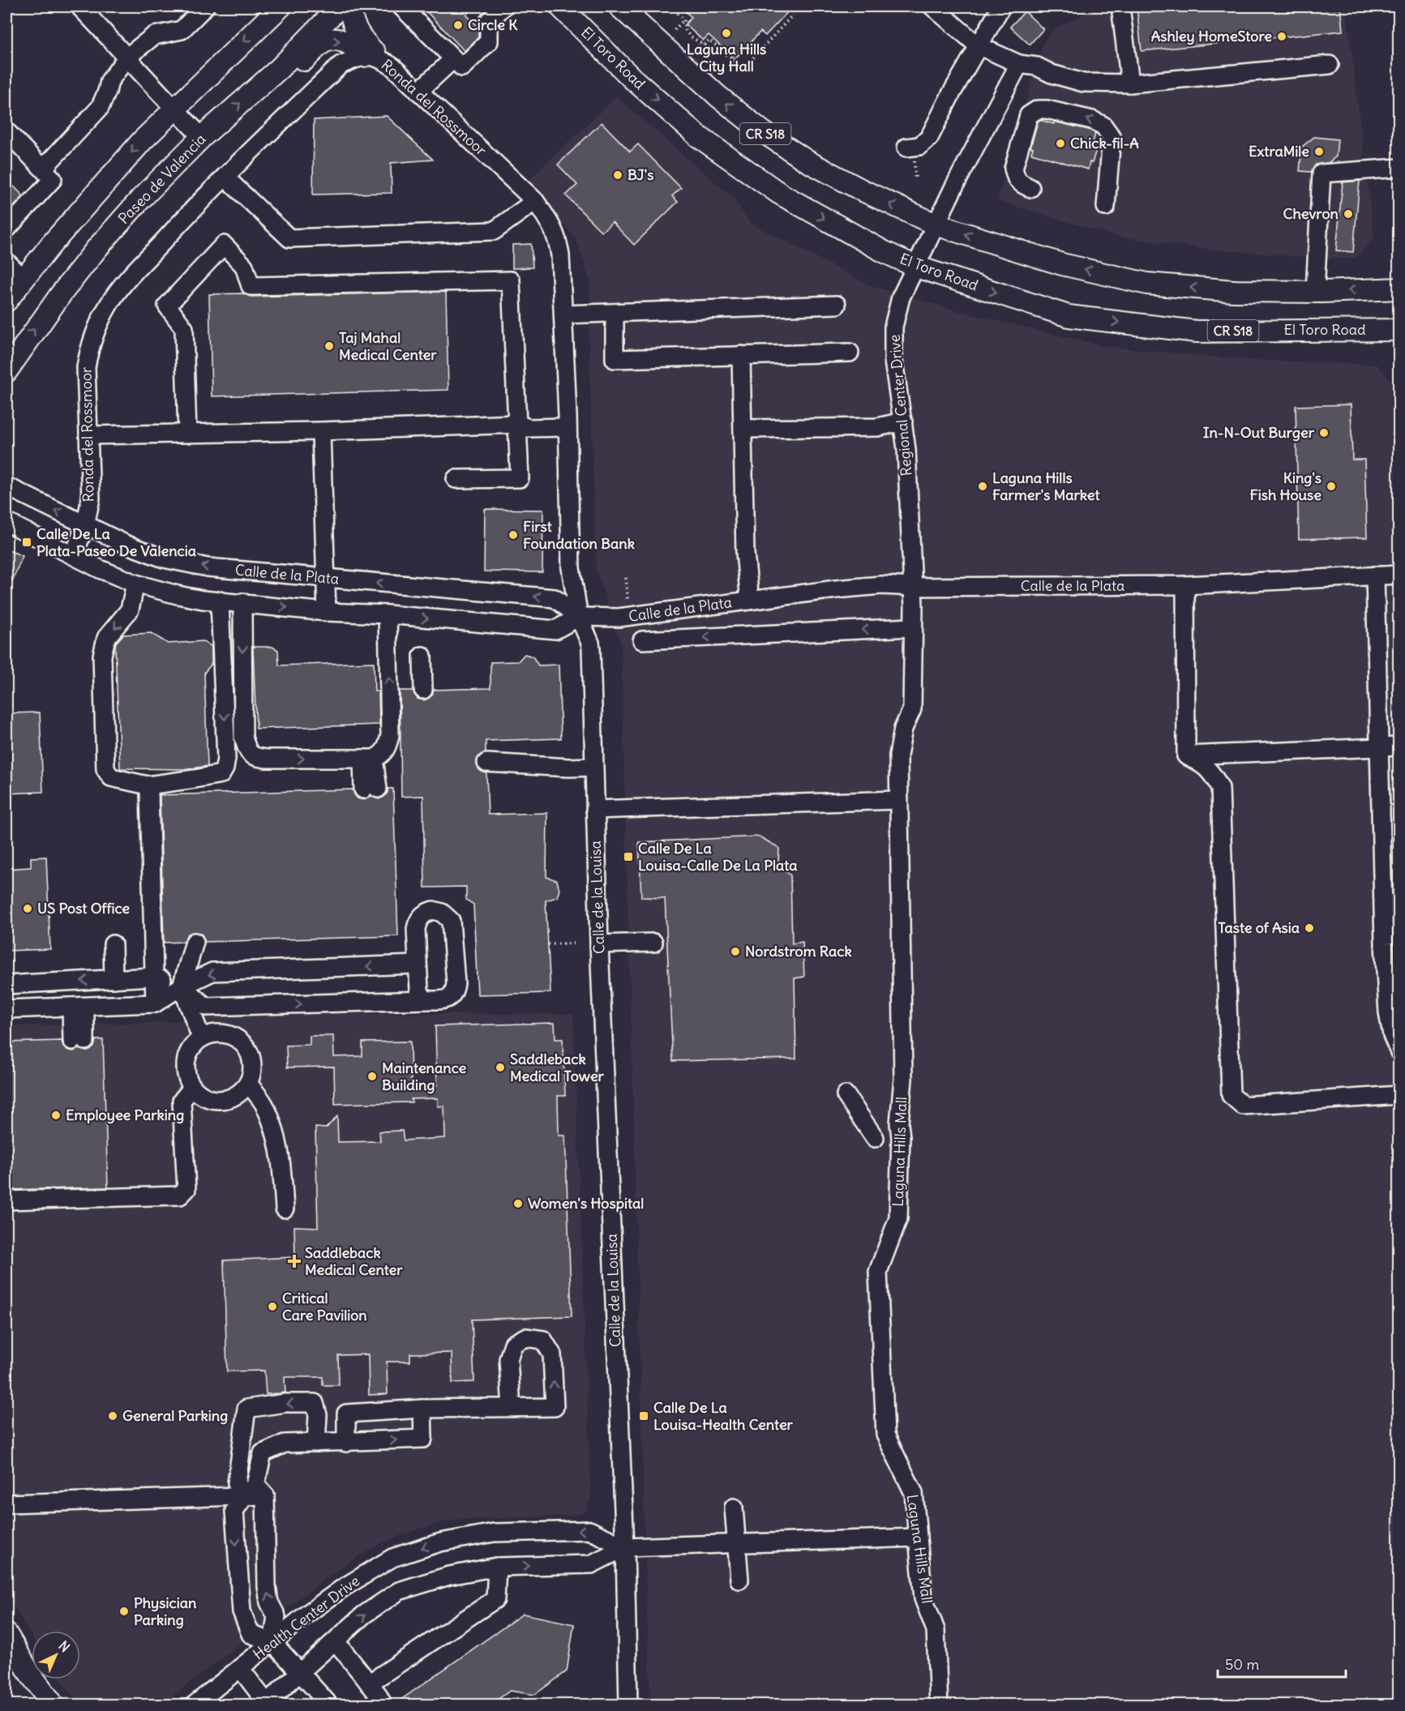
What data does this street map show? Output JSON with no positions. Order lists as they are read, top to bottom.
{
  "streets": {
    "main road": ["El Toro Road", "CR S18", "Paseo de Valencia"],
    "street": [
      "Ronda del Rossmoor",
      "Regional Center Drive",
      "Calle de la Plata",
      "Calle de la Louisa",
      "Laguna Hills Mall",
      "Health Center Drive"
    ]
  },
  "crossings": [
    ["El Toro Road", "Regional Center Drive"],
    ["Ronda del Rossmoor", "Calle de la Plata"],
    ["Ronda del Rossmoor", "Calle de la Louisa"],
    ["CR S18", "Regional Center Drive"],
    ["Regional Center Drive", "Calle de la Plata"],
    ["Regional Center Drive", "Laguna Hills Mall"],
    ["Calle de la Plata", "Calle de la Louisa"],
    ["Calle de la Plata", "Laguna Hills Mall"],
    ["Calle de la Louisa", "Health Center Drive"]
  ],
  "places": {
    "other": [
      "Circle K",
      "Laguna Hills City Hall",
      "Ashley HomeStore",
      "Chick-fil-A",
      "ExtraMile",
      "BJ's",
      "Chevron",
      "Taj Mahal Medical Center",
      "In-N-Out Burger",
      "Laguna Hills Farmer's Market",
      "King's Fish House",
      "First Foundation Bank",
      "US Post Office",
      "Taste of Asia",
      "Nordstrom Rack",
      "Saddleback Medical Tower",
      "Maintenance Building",
      "Employee Parking",
      "Women's Hospital",
      "Critical Care Pavilion",
      "General Parking",
      "Physician Parking"
    ],
    "transit": ["Calle De La Plata-Paseo De Valencia", "Calle De La Louisa-Calle De La Plata", "Calle De La Louisa-Health Center"],
    "health": ["Saddleback Medical Center"]
  },
  "scale_bar": "50 m",
  "north": "top right"
}
